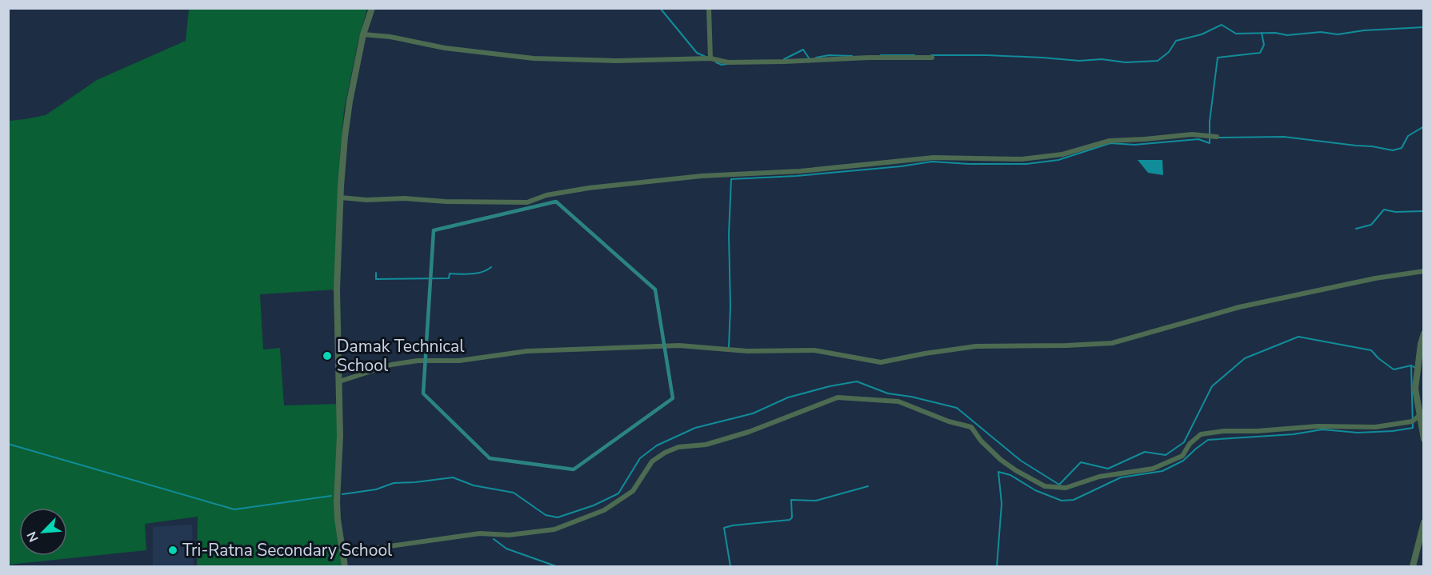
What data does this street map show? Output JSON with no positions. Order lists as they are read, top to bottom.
{
  "places": ["Damak Technical School", "Tri-Ratna Secondary School"],
  "north": "bottom left"
}
